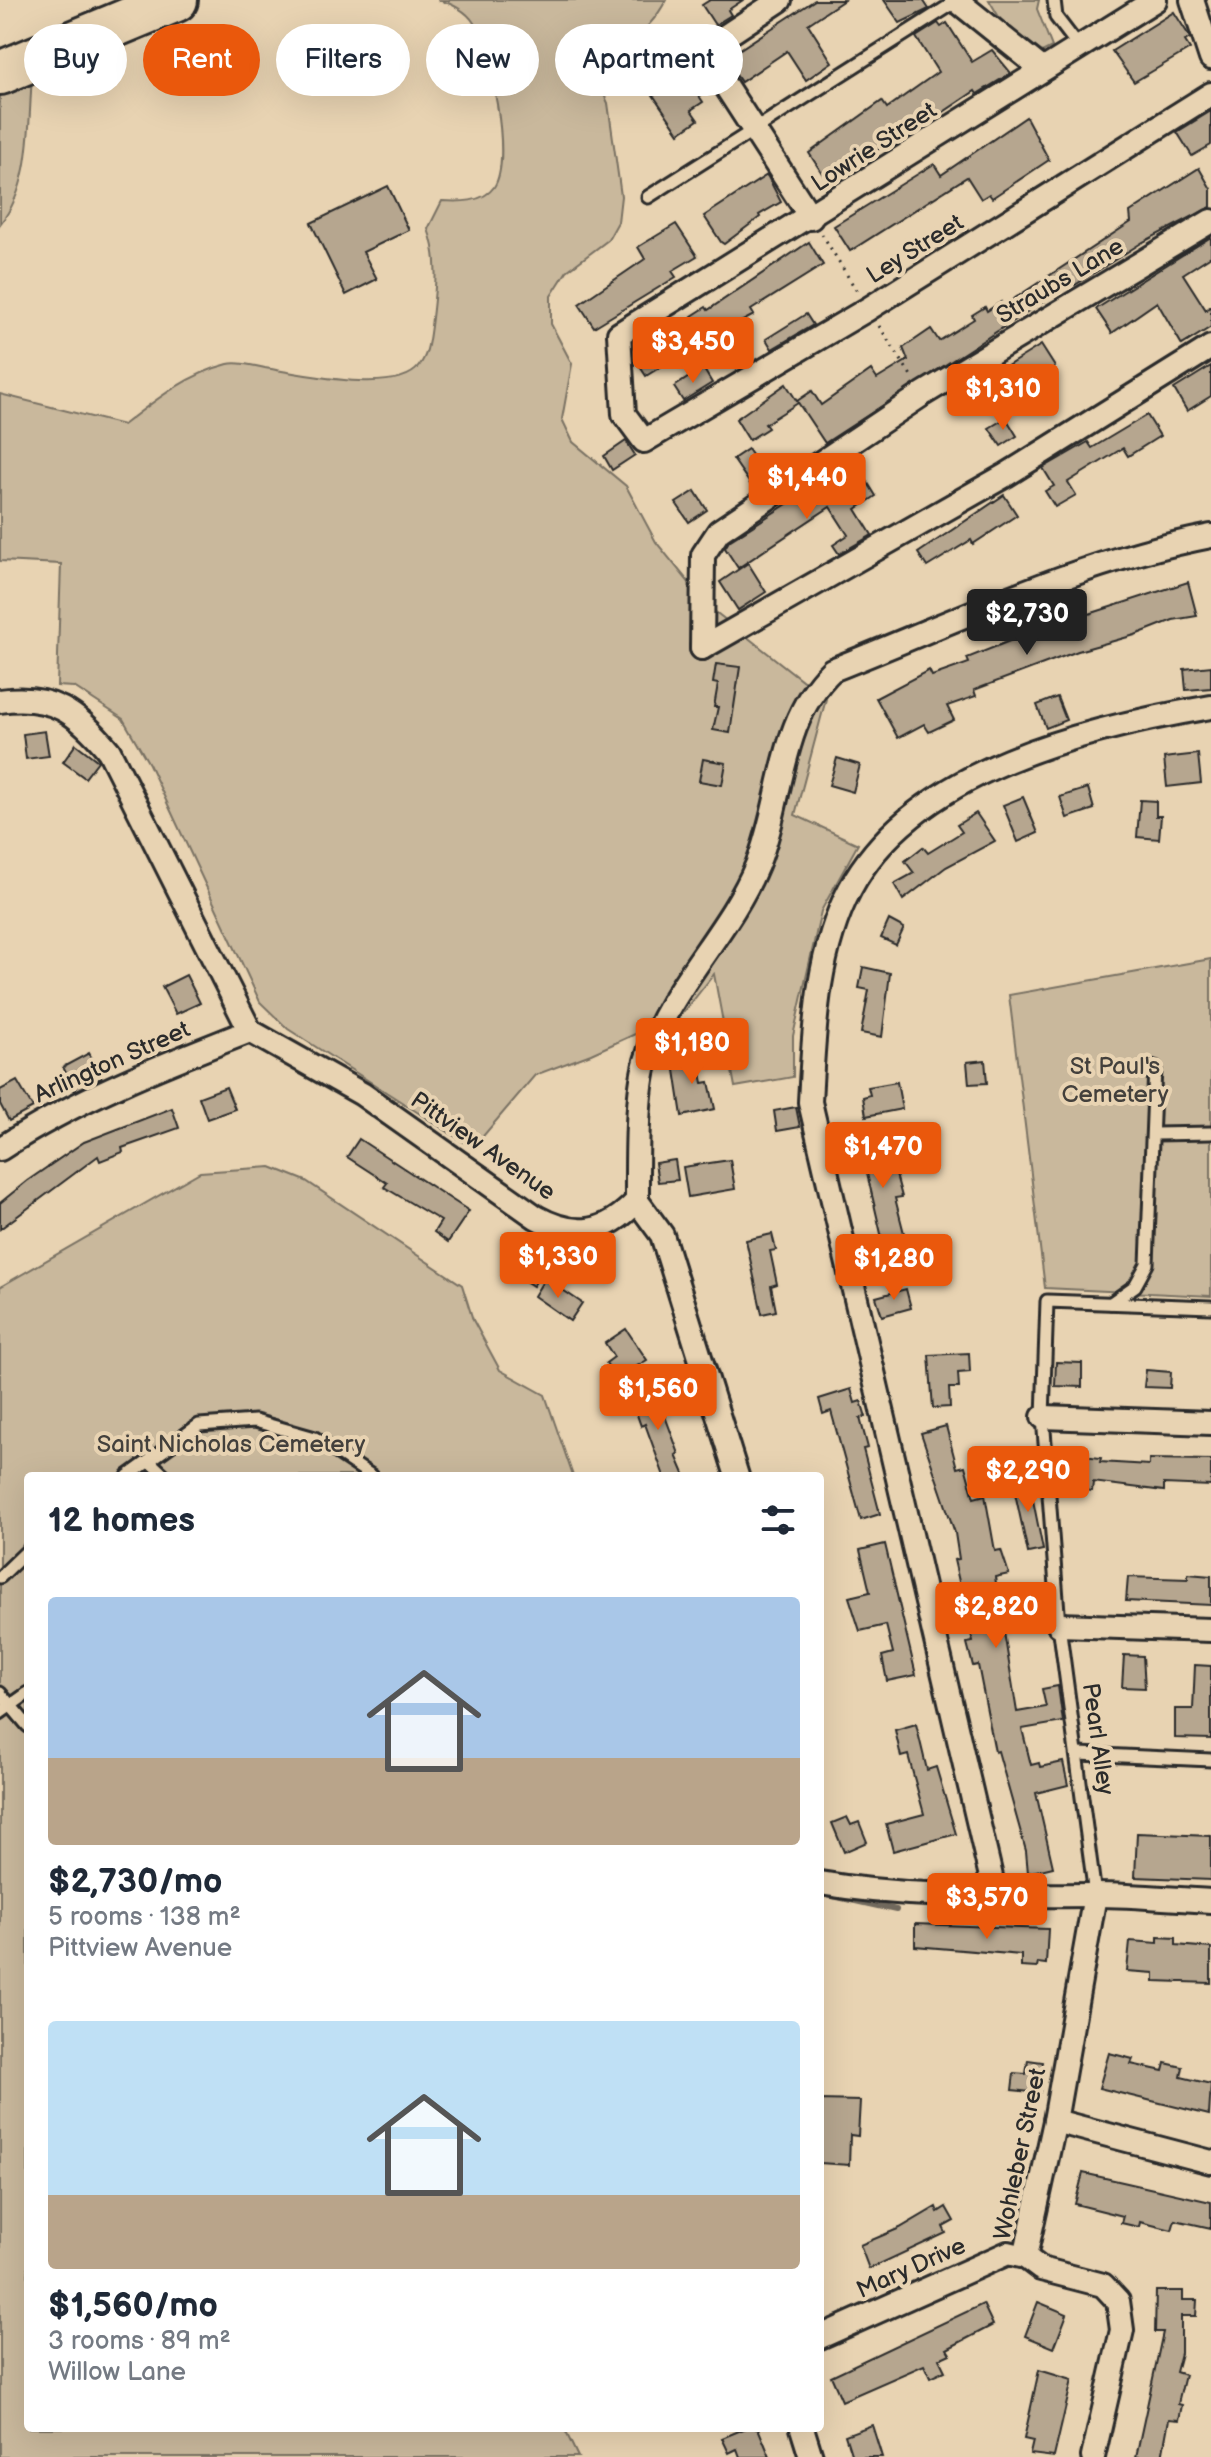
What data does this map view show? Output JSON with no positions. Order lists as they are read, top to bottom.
{
  "streets": {
    "street": [
      "Lowrie Street",
      "Ley Street",
      "Straubs Lane",
      "Arlington Street",
      "Pittview Avenue",
      "Wohleber Street",
      "Mary Drive"
    ],
    "lane": ["Pearl Alley"]
  },
  "crossings": [
    ["Lowrie Street", "Ley Street"],
    ["Arlington Street", "Pittview Avenue"],
    ["Pearl Alley", "Wohleber Street"],
    ["Wohleber Street", "Mary Drive"]
  ],
  "parks": ["St Paul's Cemetery", "Saint Nicholas Cemetery"],
  "page": {
    "chip": [
      "Buy",
      "Rent",
      "Filters",
      "New",
      "Apartment"
    ],
    "price": [
      "$3,450",
      "$1,310",
      "$1,440",
      "$2,730",
      "$1,180",
      "$1,470",
      "$1,330",
      "$1,280",
      "$1,560",
      "$2,290",
      "$2,820",
      "$3,570"
    ],
    "heading": "12 homes",
    "list": [
      {
        "name": "$2,730/mo",
        "note": "5 rooms · 138 m² · Pittview Avenue"
      },
      {
        "name": "$1,560/mo",
        "note": "3 rooms · 89 m² · Willow Lane"
      }
    ]
  }
}
